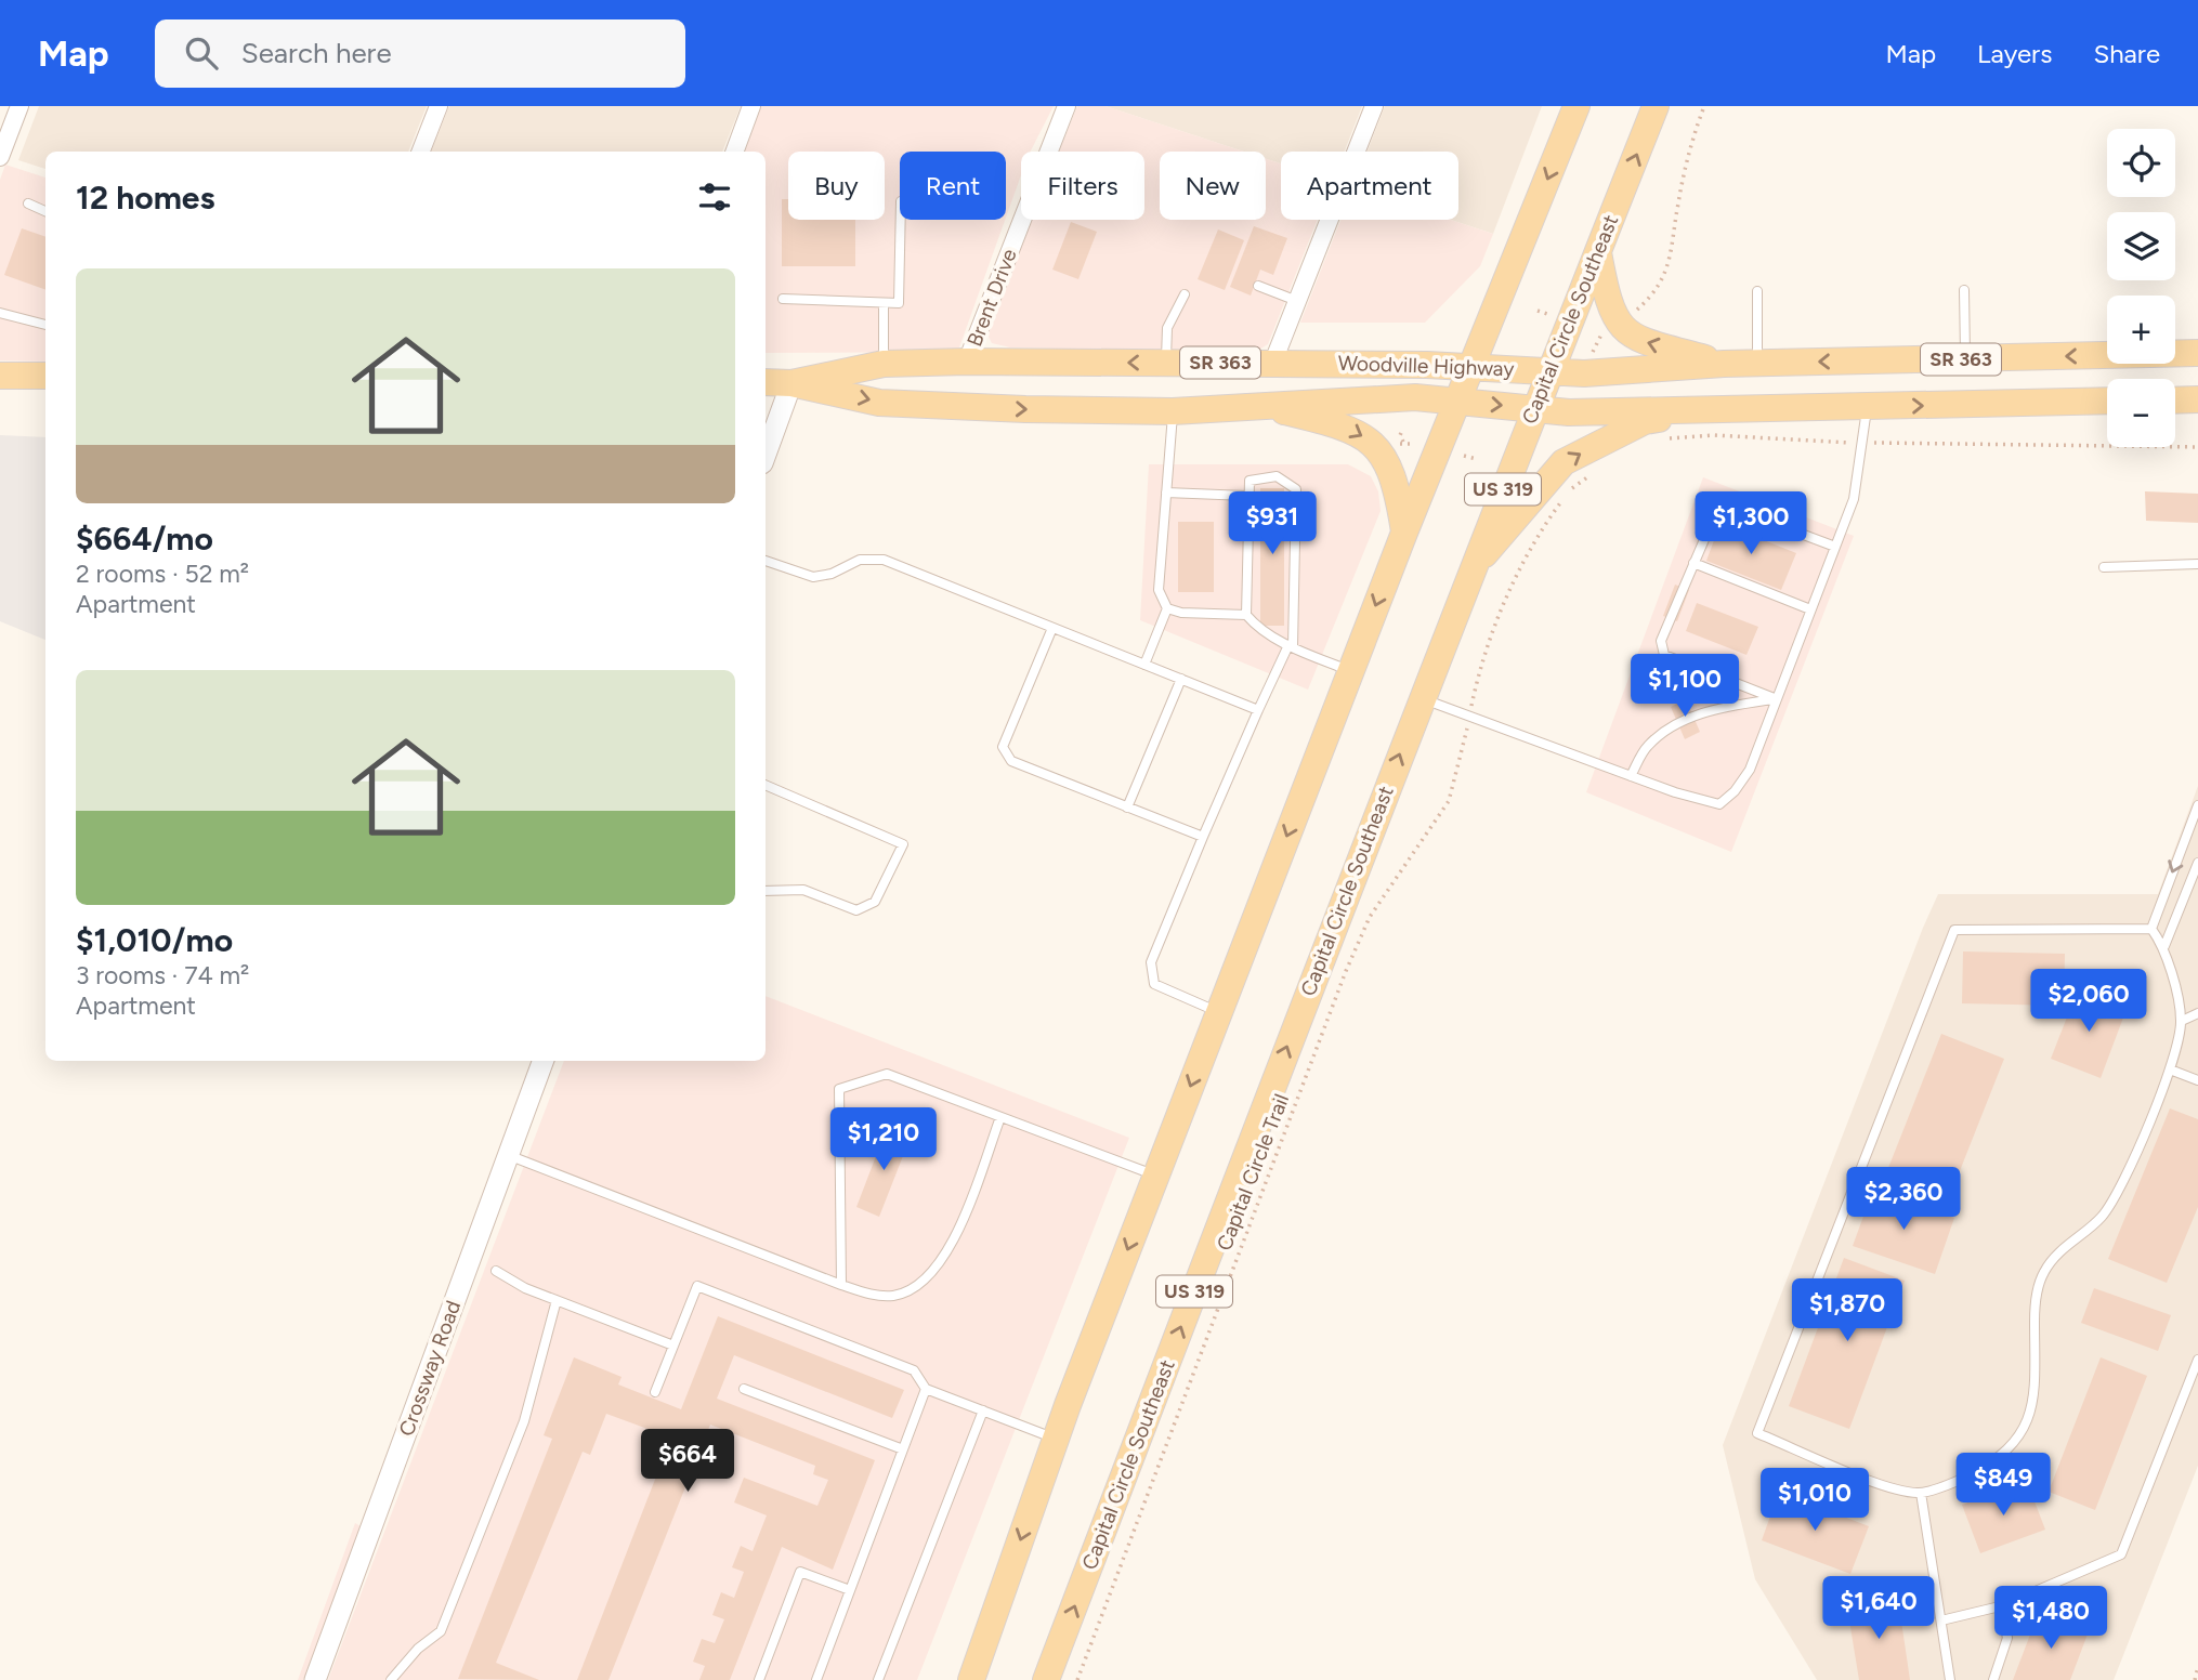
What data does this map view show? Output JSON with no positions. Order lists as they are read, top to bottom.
{
  "streets": {
    "main road": [
      "Capital Circle Southeast",
      "SR 363",
      "Woodville Highway",
      "US 319"
    ],
    "street": ["Brent Drive", "Crossway Road"],
    "path": ["Capital Circle Trail"]
  },
  "crossings": [
    ["Brent Drive", "Woodville Highway"],
    ["Capital Circle Southeast", "Woodville Highway"]
  ],
  "page": {
    "header": "Map",
    "search": "Search here",
    "nav": ["Map", "Layers", "Share"],
    "map_buttons": ["+", "−"],
    "chip": [
      "Buy",
      "Rent",
      "Filters",
      "New",
      "Apartment"
    ],
    "heading": "12 homes",
    "list": [
      {
        "name": "$664/mo",
        "note": "2 rooms · 52 m² · Apartment"
      },
      {
        "name": "$1,010/mo",
        "note": "3 rooms · 74 m² · Apartment"
      }
    ],
    "price": [
      "$931",
      "$1,300",
      "$1,100",
      "$2,060",
      "$1,210",
      "$2,360",
      "$1,870",
      "$664",
      "$849",
      "$1,010",
      "$1,640",
      "$1,480"
    ]
  }
}
